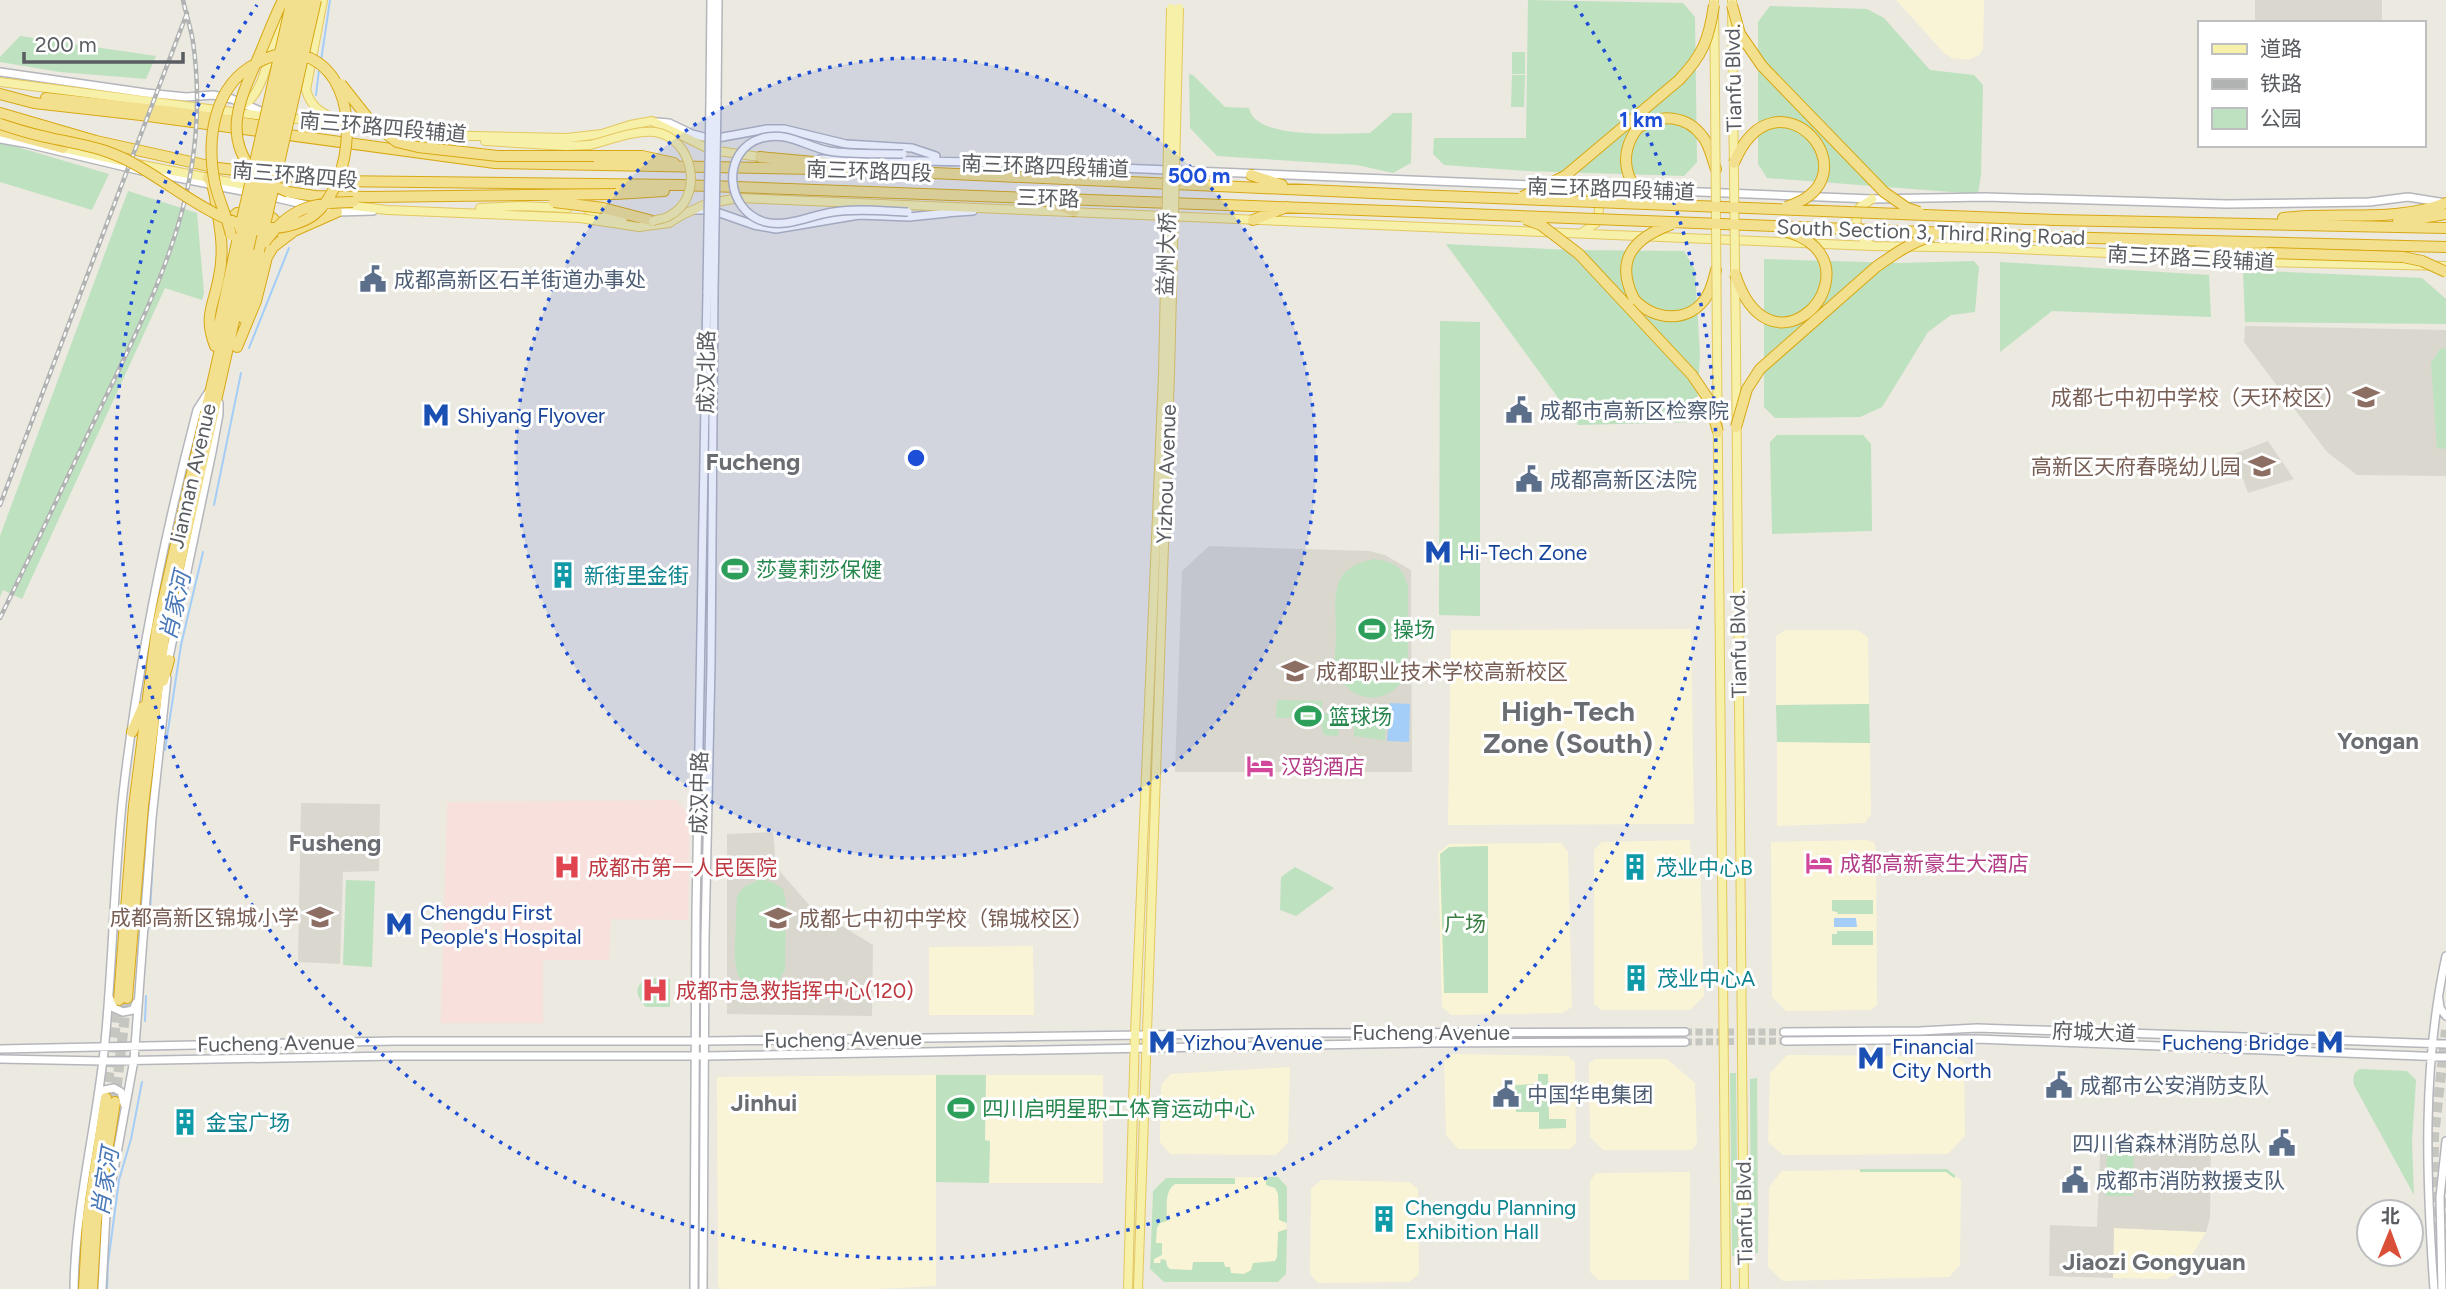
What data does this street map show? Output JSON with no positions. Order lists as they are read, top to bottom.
{
  "streets": {
    "highway": [
      "南三环路四段",
      "三环路",
      "South Section 3, Third Ring Road",
      "Jiannan Avenue"
    ],
    "main road": [
      "Tianfu Blvd.",
      "南三环路四段辅道",
      "益州大桥",
      "南三环路三段辅道",
      "成汉北路",
      "Yizhou Avenue",
      "成汉中路",
      "Fucheng Avenue",
      "府城大道"
    ]
  },
  "crossings": [
    ["南三环路四段辅道", "南三环路三段辅道"],
    ["南三环路四段", "三环路"],
    ["南三环路四段", "South Section 3, Third Ring Road"],
    ["三环路", "South Section 3, Third Ring Road"],
    ["益州大桥", "Yizhou Avenue"],
    ["成汉北路", "成汉中路"],
    ["Yizhou Avenue", "Fucheng Avenue"],
    ["成汉中路", "Fucheng Avenue"]
  ],
  "districts": [
    "Fucheng",
    "High-Tech Zone (South)",
    "Yongan",
    "Fusheng",
    "Jinhui",
    "Jiaozi Gongyuan"
  ],
  "water": ["肖家河"],
  "parks": ["广场"],
  "places": {
    "public building": [
      "成都高新区石羊街道办事处",
      "成都市高新区检察院",
      "成都高新区法院",
      "成都市公安消防支队",
      "中国华电集团",
      "四川省森林消防总队",
      "成都市消防救援支队"
    ],
    "school or university": [
      "成都七中初中学校（天环校区）",
      "高新区天府春晓幼儿园",
      "成都职业技术学校高新校区",
      "成都高新区锦城小学",
      "成都七中初中学校（锦城校区）"
    ],
    "metro station": [
      "Shiyang Flyover",
      "Hi-Tech Zone",
      "Chengdu First People's Hospital",
      "Yizhou Avenue",
      "Fucheng Bridge",
      "Financial City North"
    ],
    "sports": [
      "莎蔓莉莎保健",
      "操场",
      "篮球场",
      "四川启明星职工体育运动中心"
    ],
    "building": [
      "新街里金街",
      "茂业中心B",
      "茂业中心A",
      "金宝广场",
      "Chengdu Planning Exhibition Hall"
    ],
    "hotel": ["汉韵酒店", "成都高新豪生大酒店"],
    "hospital": ["成都市第一人民医院", "成都市急救指挥中心(120)"]
  },
  "legend": ["道路", "铁路", "公园"],
  "scale_bar": "200 m",
  "north": "top",
  "rings": ["1 km", "500 m"]
}
